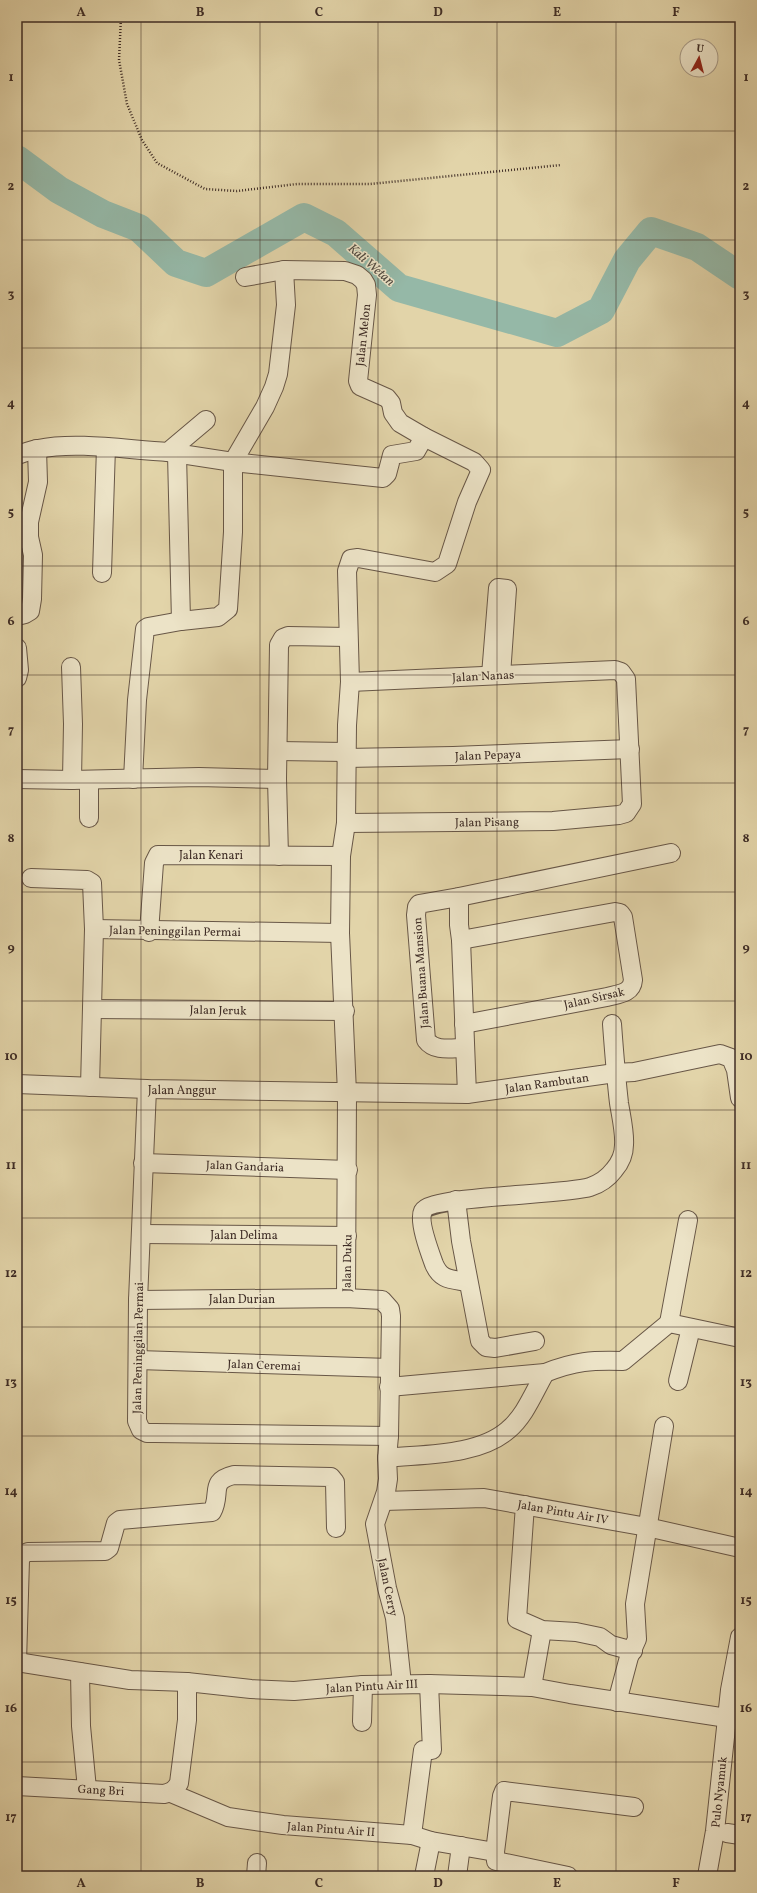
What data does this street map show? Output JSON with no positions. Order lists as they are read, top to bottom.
{
  "streets": {
    "street": [
      "Jalan Melon",
      "Jalan Nanas",
      "Jalan Pepaya",
      "Jalan Pisang",
      "Jalan Kenari",
      "Jalan Peninggilan Permai",
      "Jalan Buana Mansion",
      "Jalan Sirsak",
      "Jalan Jeruk",
      "Jalan Rambutan",
      "Jalan Anggur",
      "Jalan Gandaria",
      "Jalan Delima",
      "Jalan Duku",
      "Jalan Durian",
      "Jalan Ceremai",
      "Jalan Pintu Air IV",
      "Jalan Cerry",
      "Jalan Pintu Air III",
      "Gang Bri",
      "Pulo Nyamuk",
      "Jalan Pintu Air II"
    ]
  },
  "crossings": [
    ["Jalan Nanas", "Jalan Pepaya"],
    ["Jalan Nanas", "Jalan Pisang"],
    ["Jalan Pepaya", "Jalan Pisang"],
    ["Jalan Kenari", "Jalan Peninggilan Permai"],
    ["Jalan Peninggilan Permai", "Jalan Jeruk"],
    ["Jalan Peninggilan Permai", "Jalan Anggur"],
    ["Jalan Peninggilan Permai", "Jalan Gandaria"],
    ["Jalan Peninggilan Permai", "Jalan Delima"],
    ["Jalan Peninggilan Permai", "Jalan Duku"],
    ["Jalan Peninggilan Permai", "Jalan Durian"],
    ["Jalan Peninggilan Permai", "Jalan Ceremai"],
    ["Jalan Rambutan", "Jalan Anggur"],
    ["Jalan Rambutan", "Jalan Duku"],
    ["Jalan Anggur", "Jalan Duku"],
    ["Jalan Gandaria", "Jalan Duku"],
    ["Jalan Delima", "Jalan Duku"],
    ["Jalan Duku", "Jalan Durian"],
    ["Jalan Duku", "Jalan Ceremai"],
    ["Jalan Duku", "Jalan Pintu Air IV"],
    ["Jalan Duku", "Jalan Cerry"],
    ["Jalan Pintu Air IV", "Jalan Cerry"],
    ["Jalan Cerry", "Jalan Pintu Air III"],
    ["Jalan Pintu Air III", "Pulo Nyamuk"],
    ["Gang Bri", "Jalan Pintu Air II"]
  ],
  "water": ["Kali Wetan"],
  "north": "top",
  "grid": {
    "columns": [
      "A",
      "B",
      "C",
      "D",
      "E",
      "F"
    ],
    "rows": [
      "1",
      "2",
      "3",
      "4",
      "5",
      "6",
      "7",
      "8",
      "9",
      "10",
      "11",
      "12",
      "13",
      "14",
      "15",
      "16",
      "17"
    ]
  }
}
